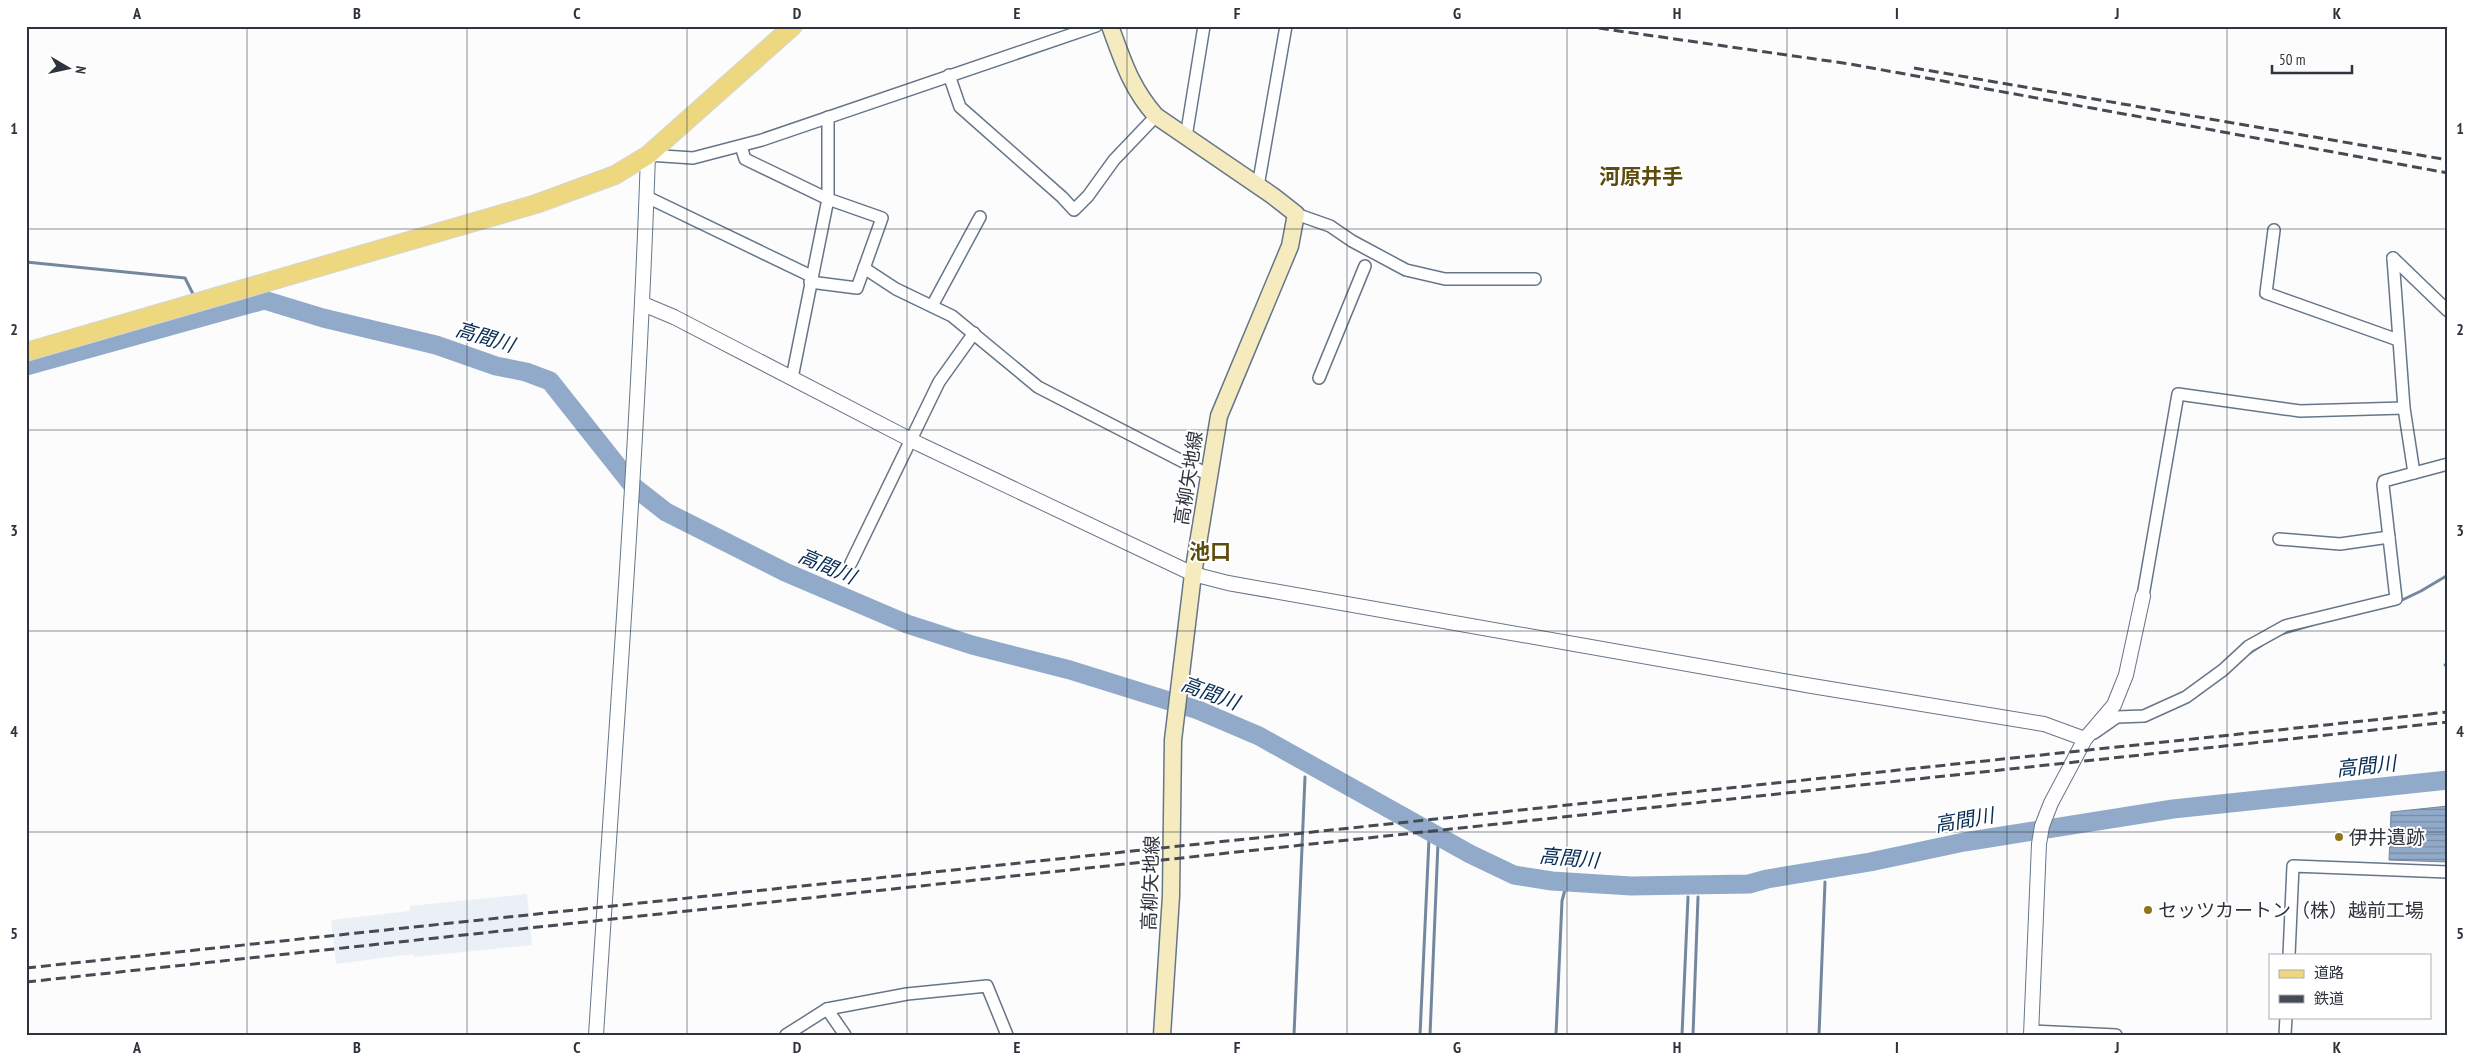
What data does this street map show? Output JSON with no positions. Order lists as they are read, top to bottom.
{
  "streets": {
    "main road": ["高柳矢地線"]
  },
  "districts": ["河原井手", "池口"],
  "water": ["高間川"],
  "places": ["伊井遺跡", "セッツカートン（株）越前工場"],
  "legend": ["道路", "鉄道"],
  "scale_bar": "50 m",
  "north": "right",
  "grid": {
    "columns": [
      "A",
      "B",
      "C",
      "D",
      "E",
      "F",
      "G",
      "H",
      "I",
      "J",
      "K"
    ],
    "rows": [
      "1",
      "2",
      "3",
      "4",
      "5"
    ]
  }
}
